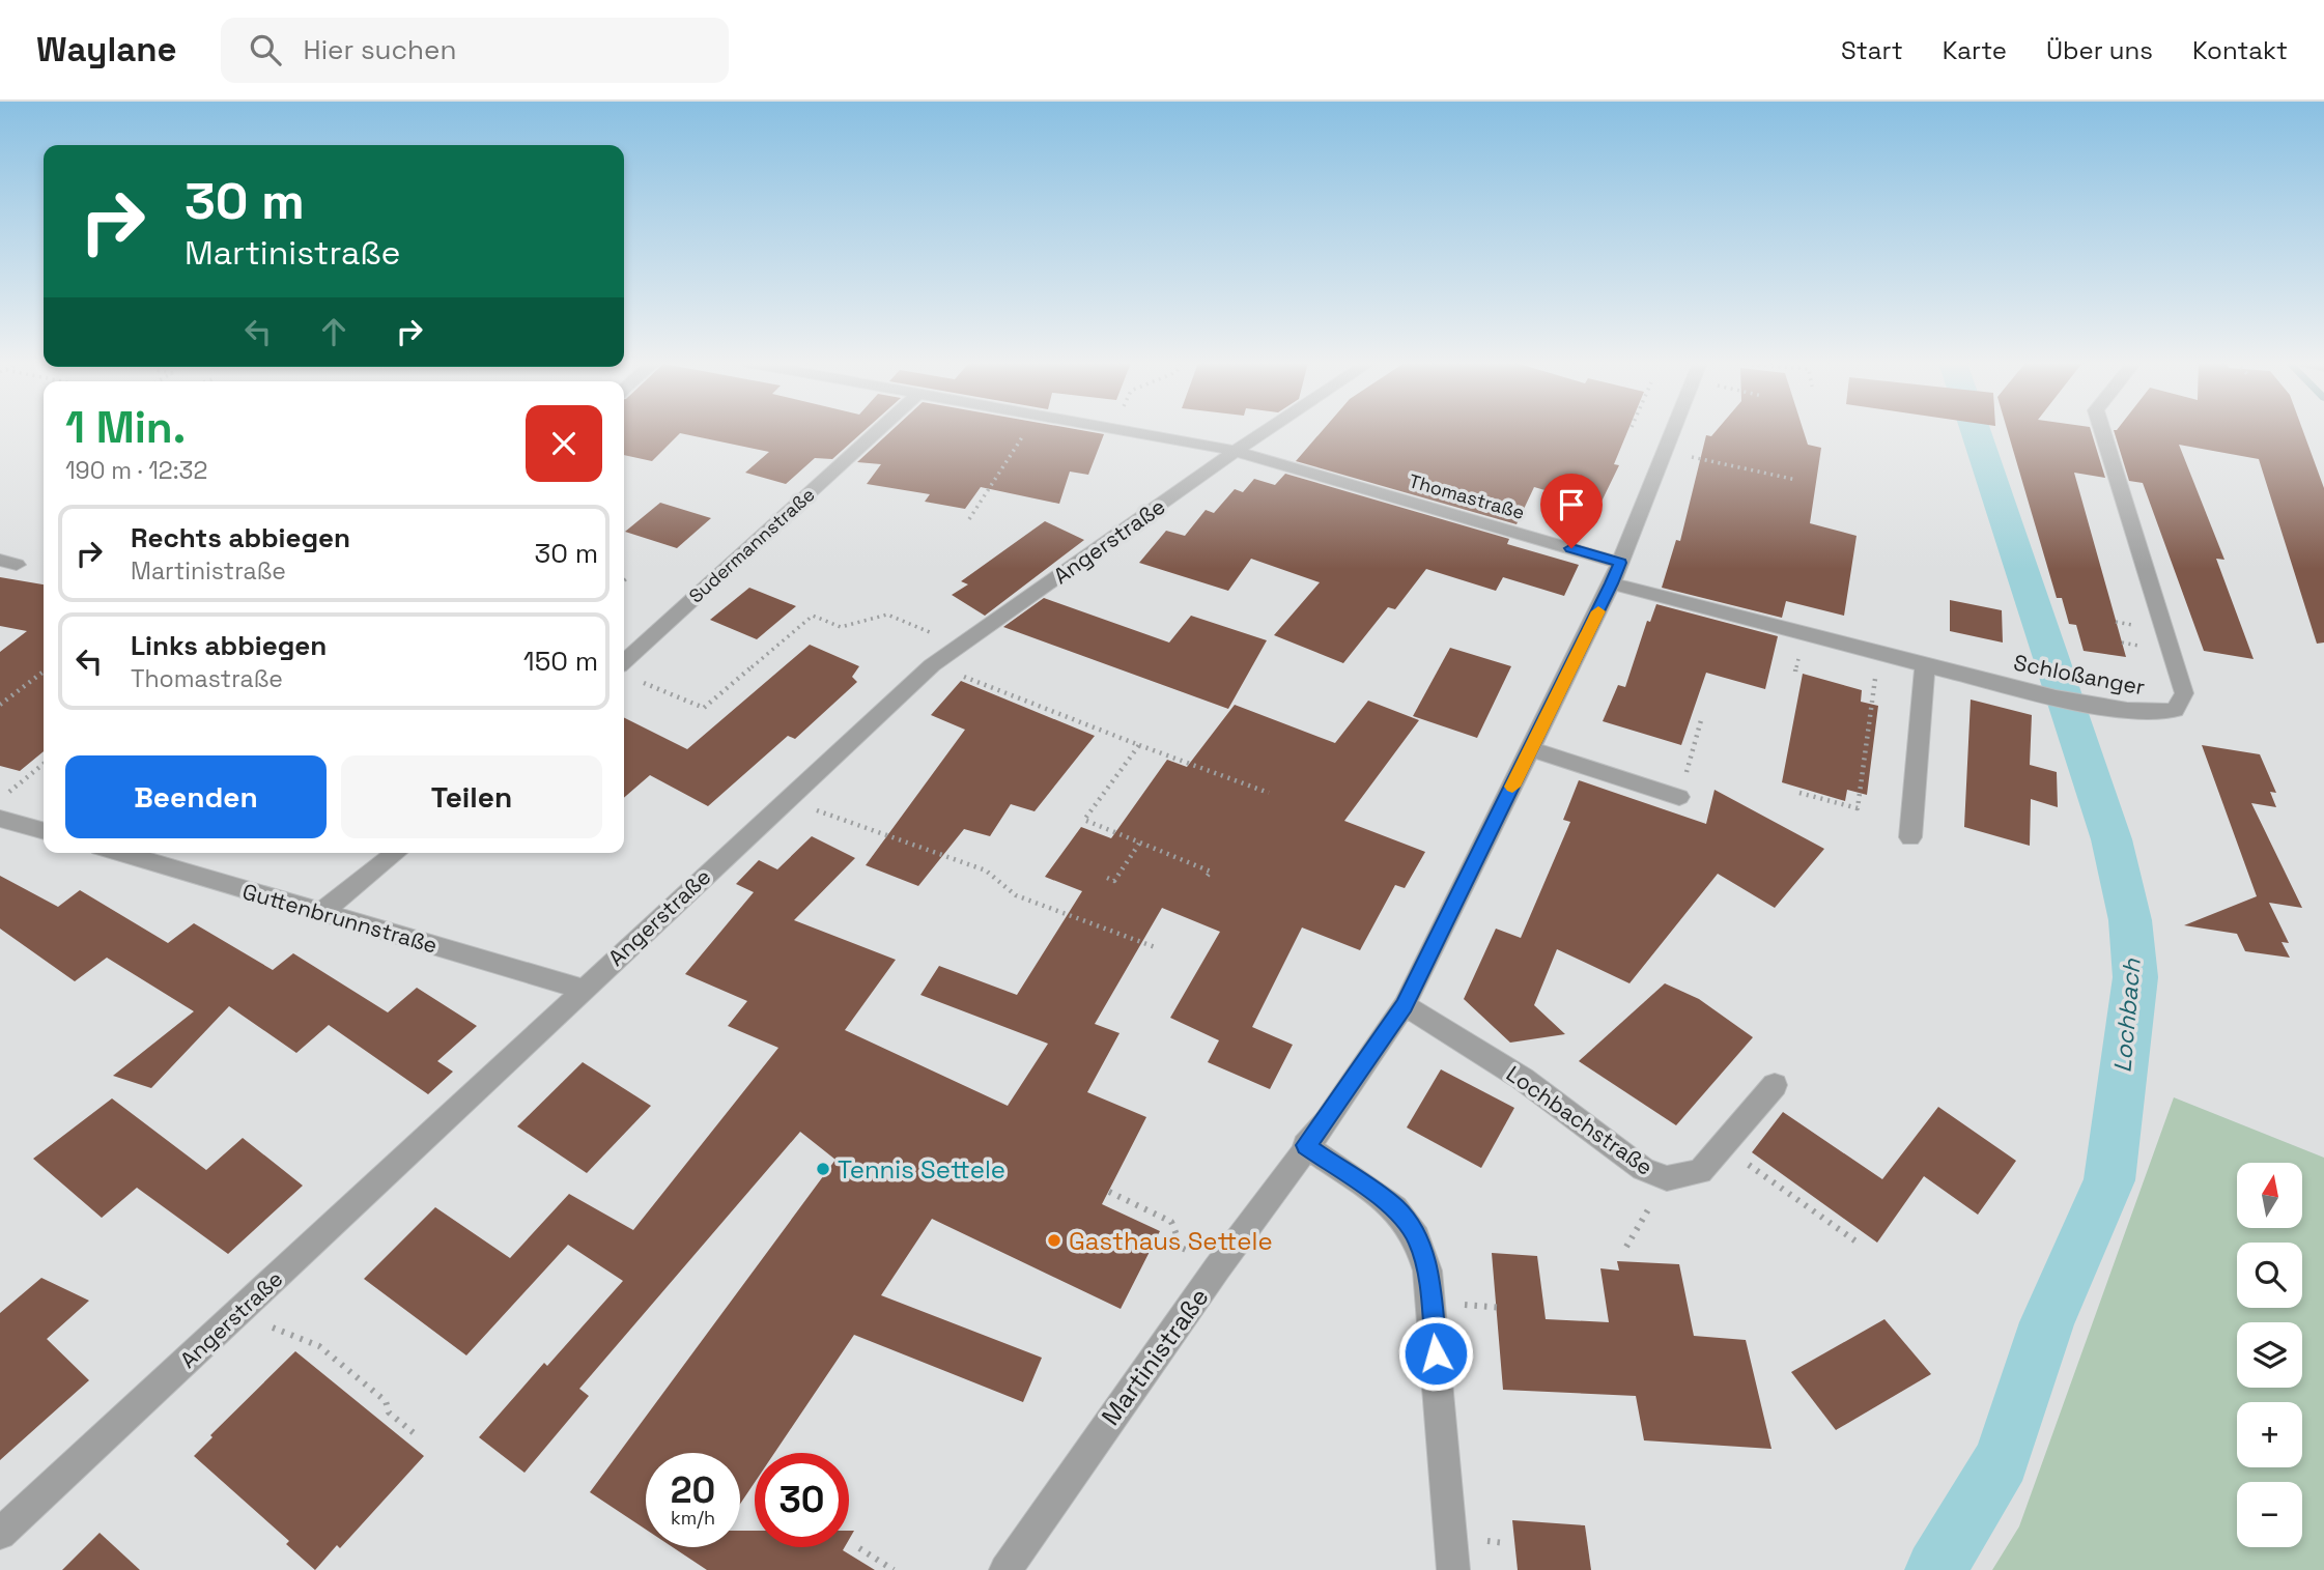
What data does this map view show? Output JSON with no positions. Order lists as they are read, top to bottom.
{
  "streets": {
    "street": [
      "Thomastraße",
      "Angerstraße",
      "Sudermannstraße",
      "Schloßanger",
      "Guttenbrunnstraße",
      "Lochbachstraße",
      "Martinistraße"
    ]
  },
  "crossings": [
    ["Thomastraße", "Angerstraße"],
    ["Thomastraße", "Schloßanger"],
    ["Thomastraße", "Martinistraße"],
    ["Angerstraße", "Guttenbrunnstraße"],
    ["Schloßanger", "Martinistraße"],
    ["Lochbachstraße", "Martinistraße"]
  ],
  "water": ["Lochbach"],
  "places": ["Tennis Settele", "Gasthaus Settele"],
  "north": "top",
  "page": {
    "header": "Waylane",
    "search": "Hier suchen",
    "nav": [
      "Start",
      "Karte",
      "Über uns",
      "Kontakt"
    ],
    "turn": ["30 m", "Martinistraße"],
    "heading": ["1 Min.", "190 m · 12:32"],
    "list": [
      {
        "name": "Rechts abbiegen",
        "note": "Martinistraße",
        "value": "30 m"
      },
      {
        "name": "Links abbiegen",
        "note": "Thomastraße",
        "value": "150 m"
      }
    ],
    "buttons": ["Beenden", "Teilen"],
    "map_buttons": ["+", "−"],
    "speed": "20 km/h",
    "limit": "30"
  }
}
